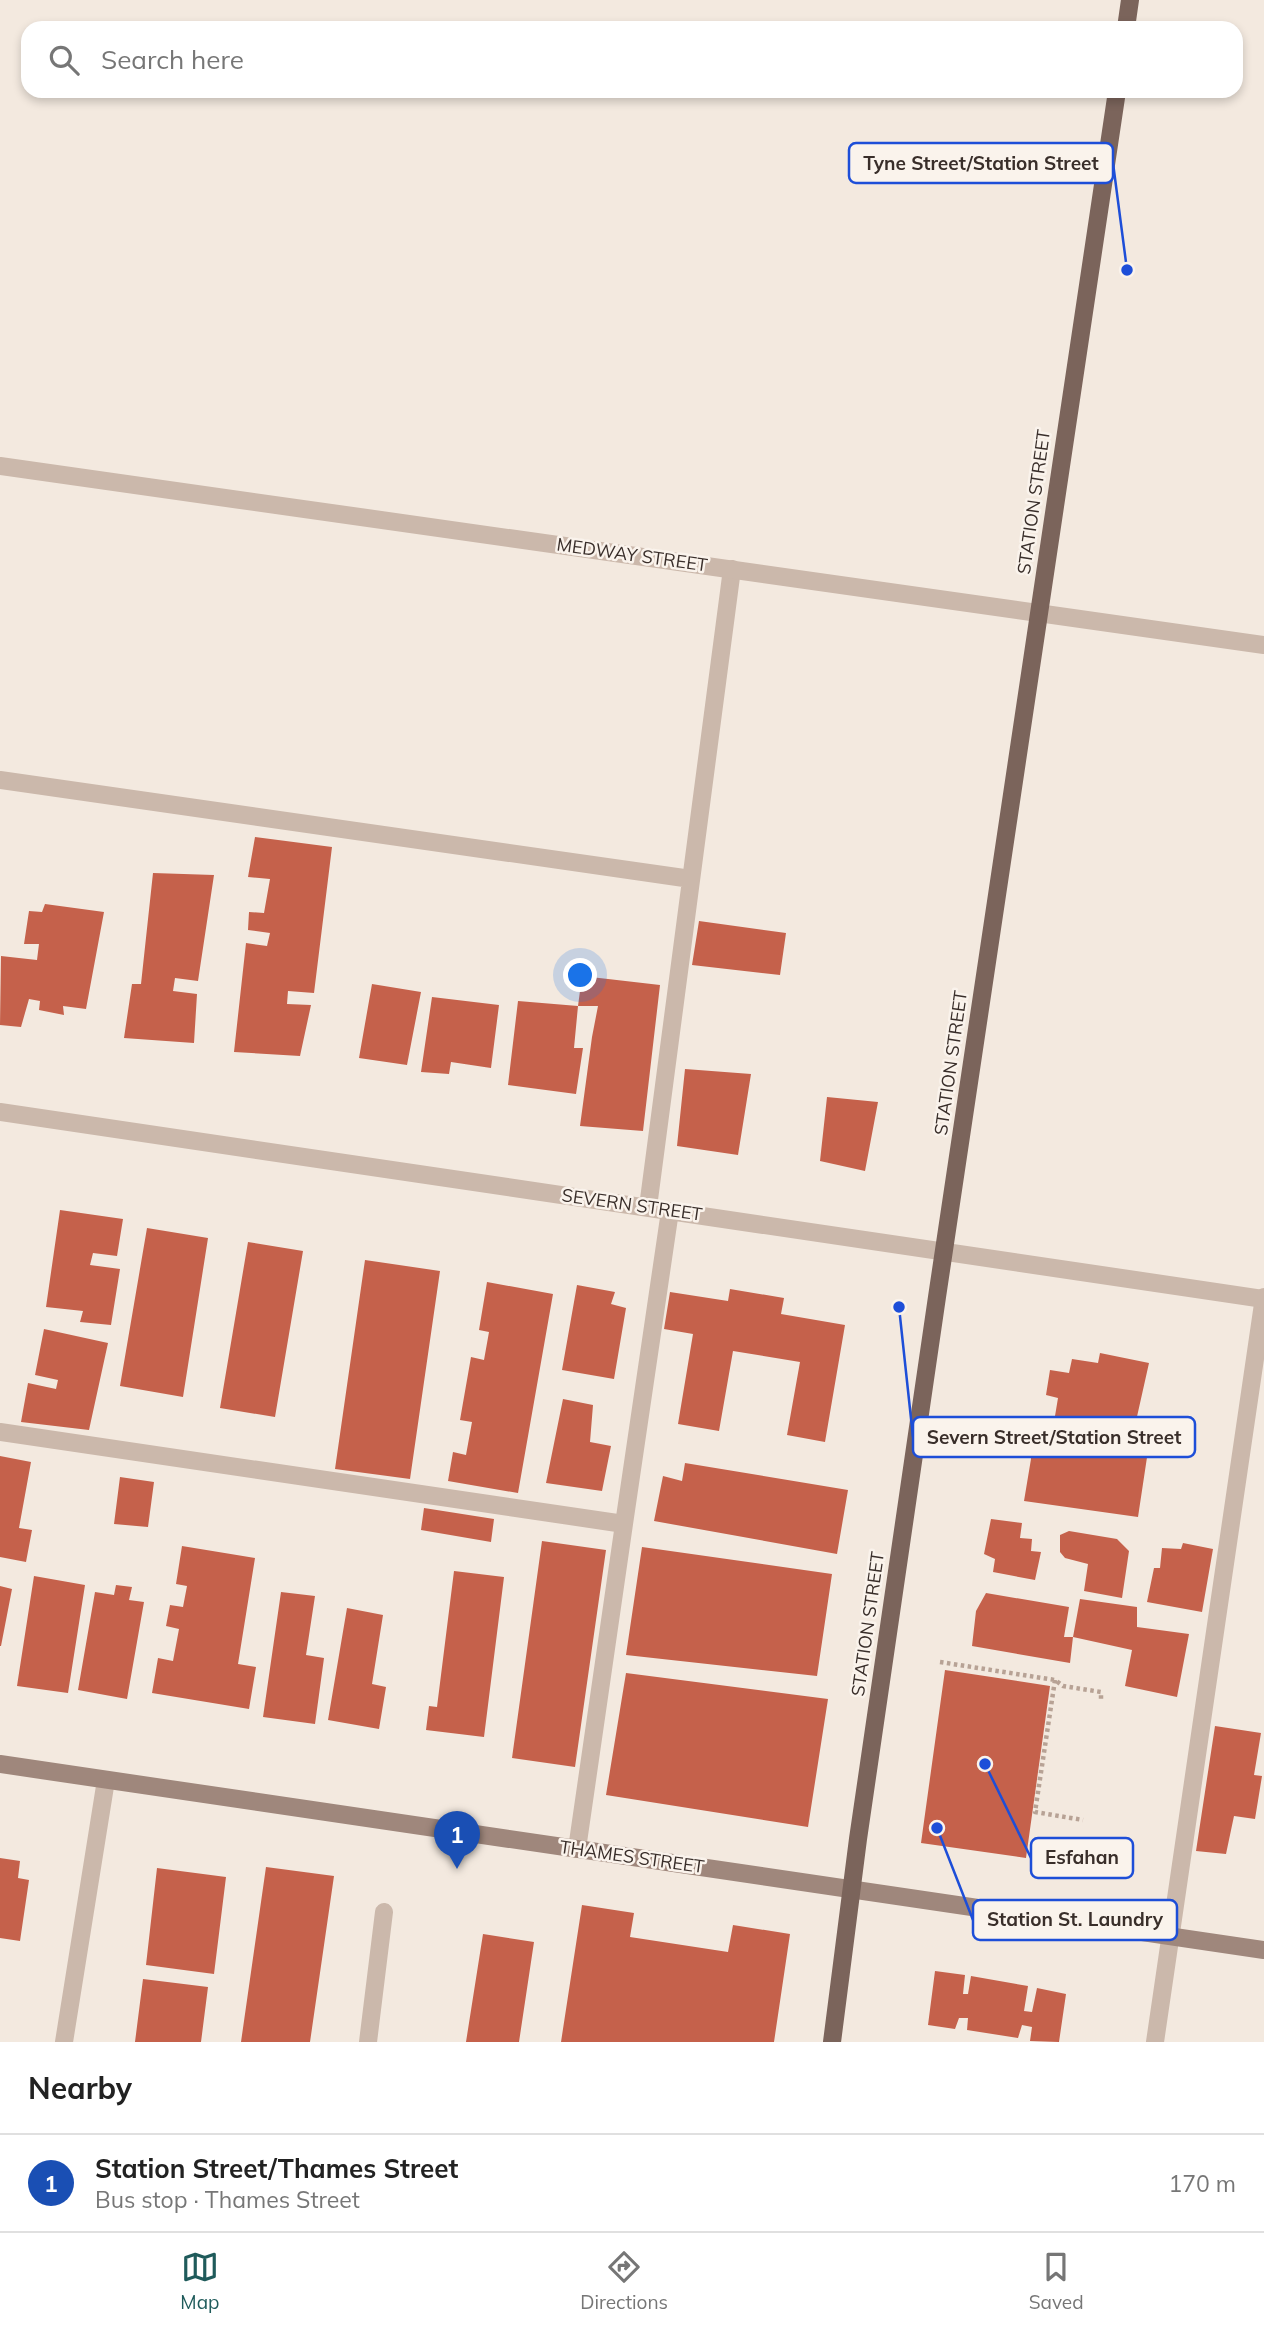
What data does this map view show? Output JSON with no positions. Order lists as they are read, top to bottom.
{
  "streets": {
    "main road": ["STATION STREET", "THAMES STREET"],
    "street": ["MEDWAY STREET", "SEVERN STREET"]
  },
  "crossings": [
    ["STATION STREET", "MEDWAY STREET"],
    ["STATION STREET", "SEVERN STREET"],
    ["STATION STREET", "THAMES STREET"]
  ],
  "places": [
    "Tyne Street/Station Street",
    "Severn Street/Station Street",
    "Esfahan",
    "Station St. Laundry"
  ],
  "page": {
    "search": "Search here",
    "pins": "1",
    "heading": "Nearby",
    "list": [
      {
        "mark": "1",
        "name": "Station Street/Thames Street",
        "note": "Bus stop · Thames Street",
        "value": "170 m"
      }
    ],
    "nav": ["Map", "Directions", "Saved"]
  }
}
